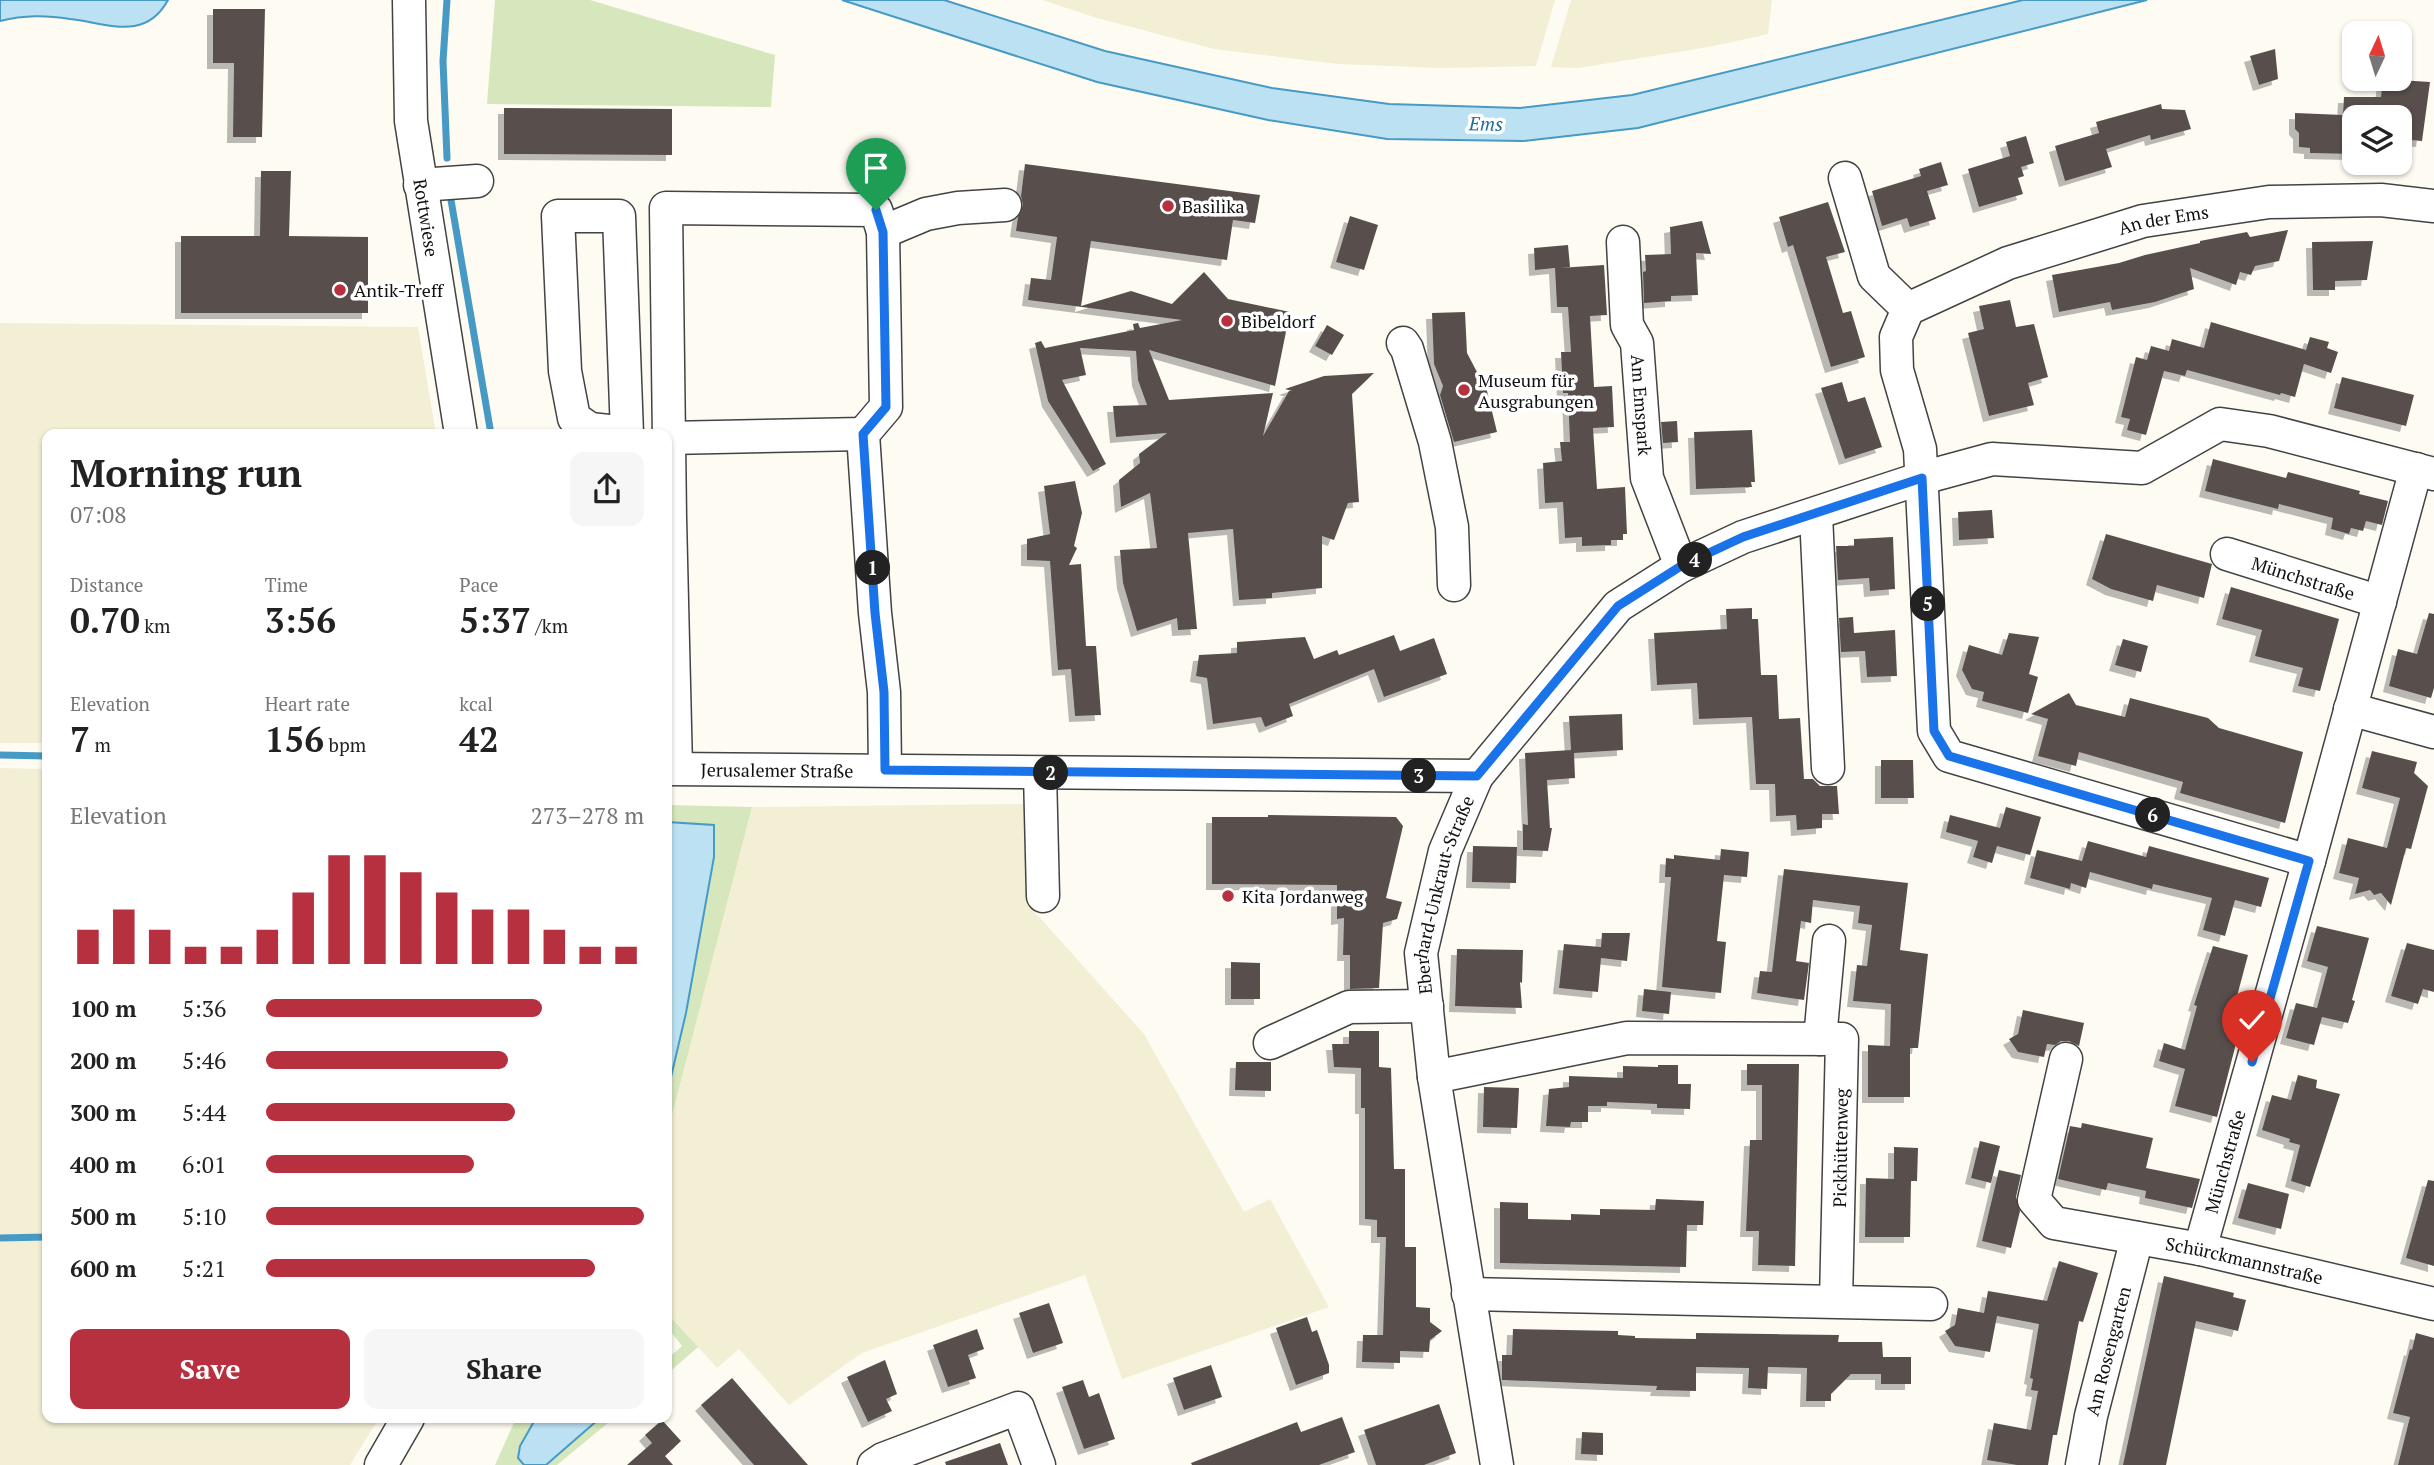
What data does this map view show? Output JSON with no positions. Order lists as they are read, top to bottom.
{
  "streets": {
    "street": [
      "Rottwiese",
      "An der Ems",
      "Am Emspark",
      "Münchstraße",
      "Jerusalemer Straße",
      "Eberhard-Unkraut-Straße",
      "Pickhüttenweg",
      "Schürckmannstraße",
      "Am Rosengarten"
    ]
  },
  "crossings": [
    ["Am Emspark", "Eberhard-Unkraut-Straße"],
    ["Münchstraße", "Eberhard-Unkraut-Straße"],
    ["Münchstraße", "Schürckmannstraße"],
    ["Jerusalemer Straße", "Eberhard-Unkraut-Straße"],
    ["Eberhard-Unkraut-Straße", "Pickhüttenweg"],
    ["Schürckmannstraße", "Am Rosengarten"]
  ],
  "water": ["Ems"],
  "places": [
    "Basilika",
    "Antik-Treff",
    "Bibeldorf",
    "Museum für Ausgrabungen",
    "Kita Jordanweg"
  ],
  "north": "top",
  "page": {
    "heading": ["Morning run", "07:08"],
    "pins": [
      "4",
      "1",
      "5",
      "2",
      "3",
      "6"
    ],
    "stats": [
      ["Distance", "0.70 km"],
      ["Time", "3:56"],
      ["Pace", "5:37 /km"],
      ["Elevation", "7 m"],
      ["Heart rate", "156 bpm"],
      ["kcal", "42"]
    ],
    "chart": ["Elevation", "273–278 m"],
    "list": [
      {
        "name": "100 m",
        "note": "5:36"
      },
      {
        "name": "200 m",
        "note": "5:46"
      },
      {
        "name": "300 m",
        "note": "5:44"
      },
      {
        "name": "400 m",
        "note": "6:01"
      },
      {
        "name": "500 m",
        "note": "5:10"
      },
      {
        "name": "600 m",
        "note": "5:21"
      }
    ],
    "buttons": ["Save", "Share"]
  }
}
